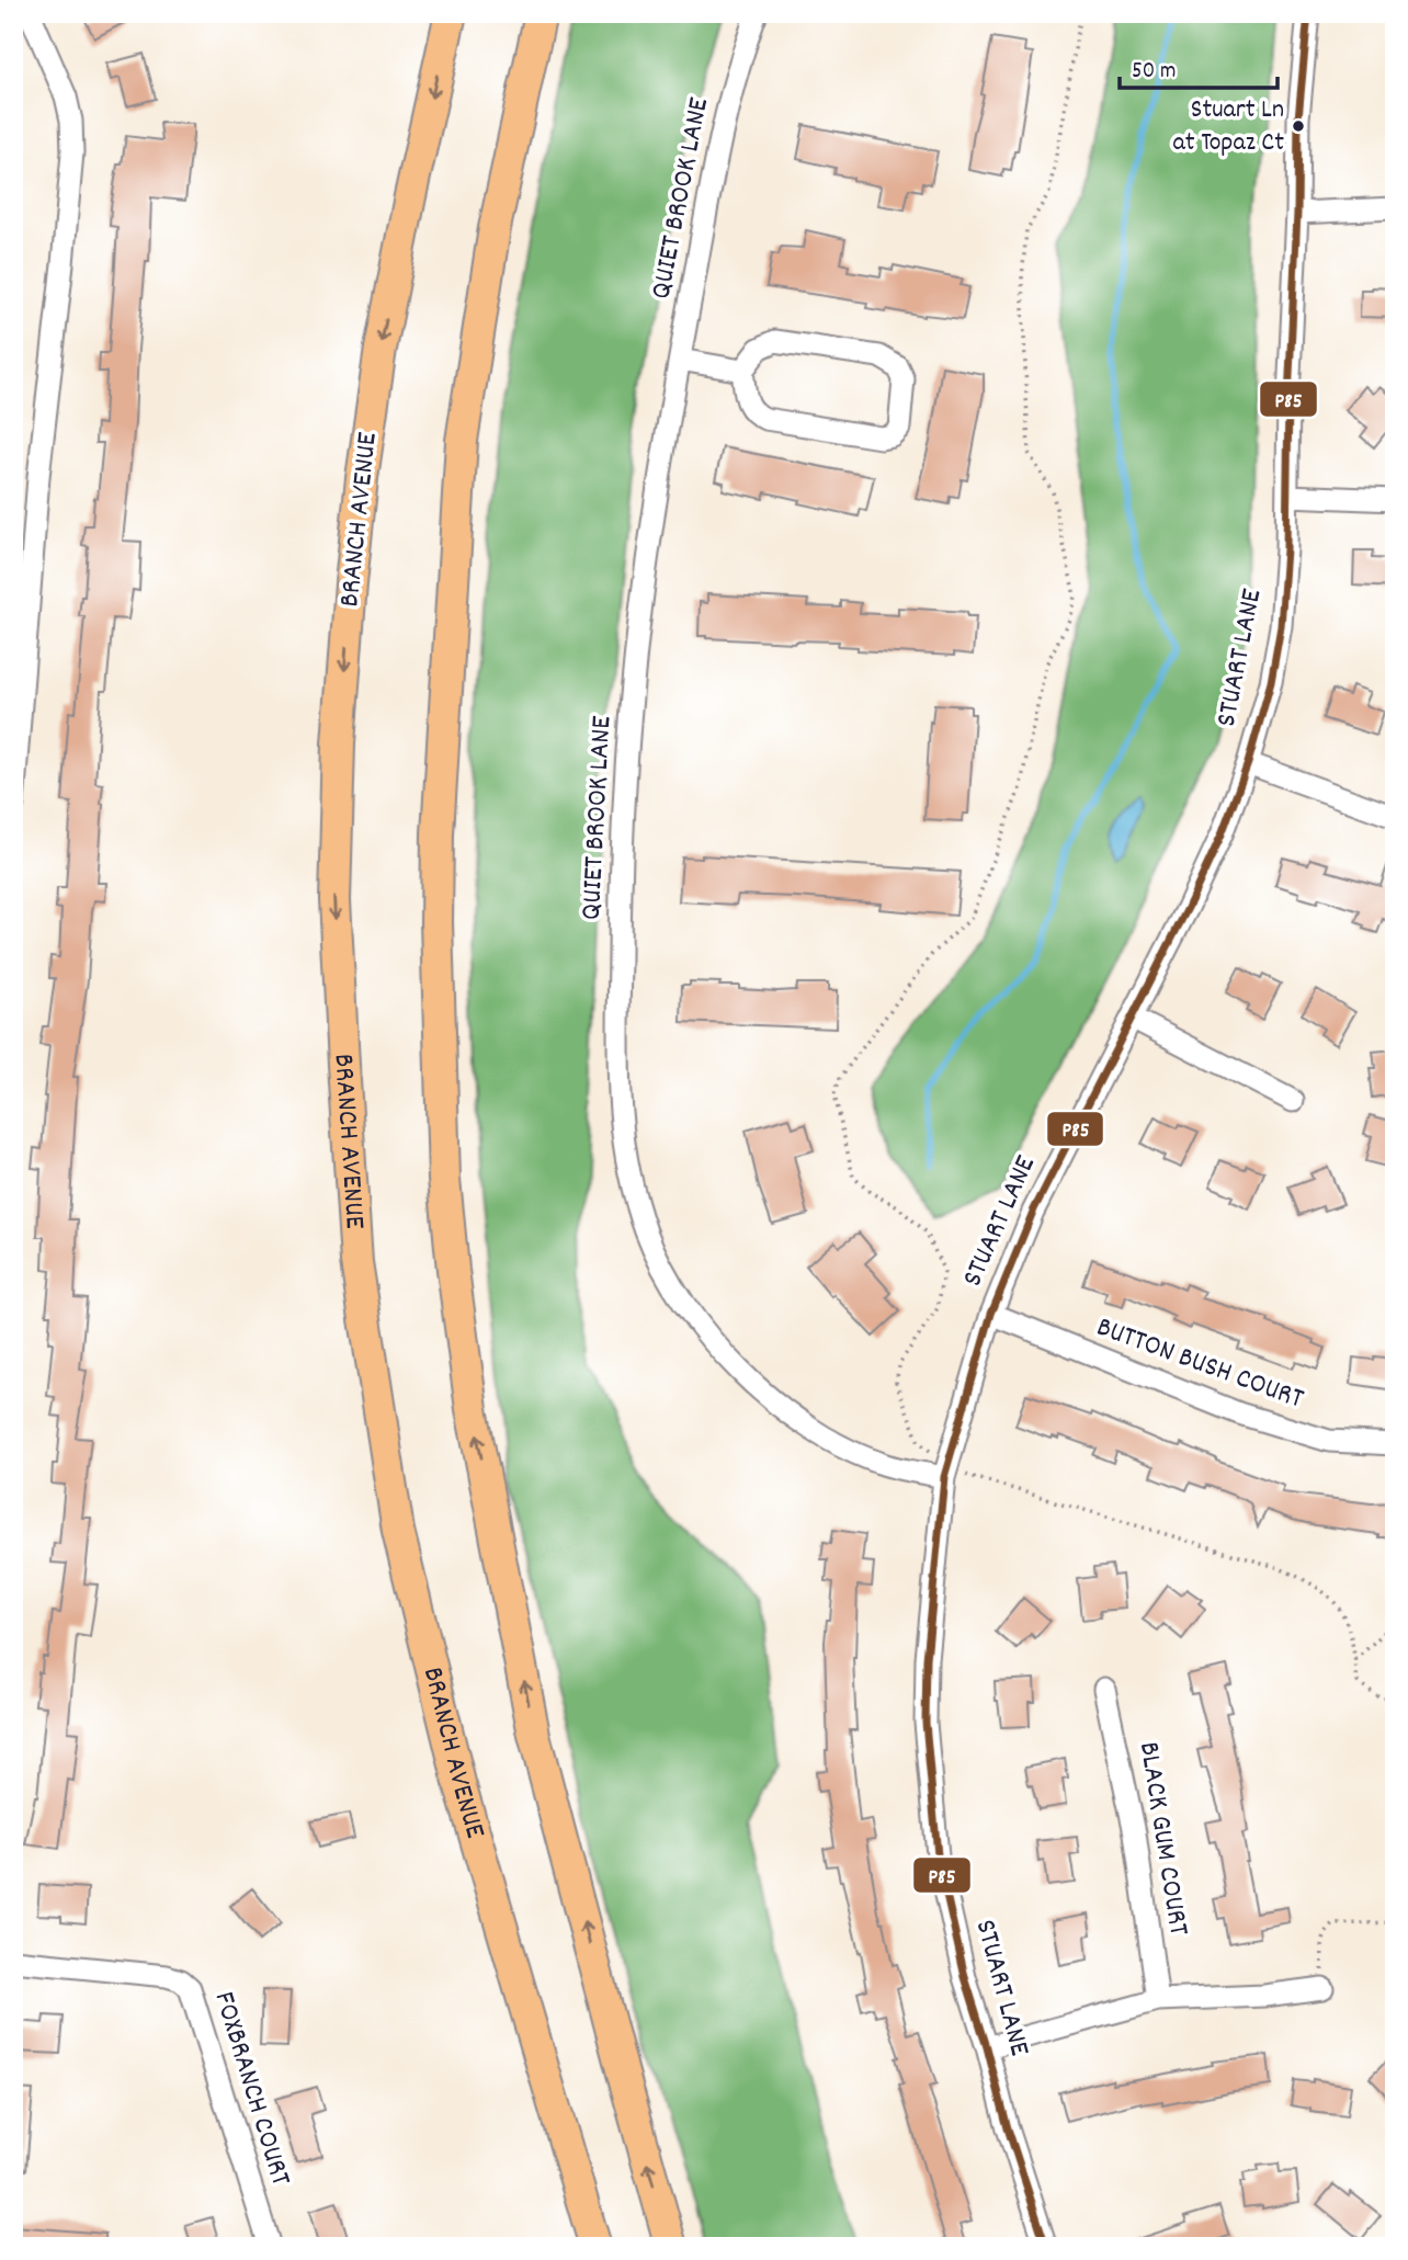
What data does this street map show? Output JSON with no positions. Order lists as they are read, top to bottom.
{
  "streets": {
    "highway": ["BRANCH AVENUE"],
    "street": [
      "QUIET BROOK LANE",
      "STUART LANE",
      "BUTTON BUSH COURT",
      "BLACK GUM COURT",
      "FOXBRANCH COURT"
    ]
  },
  "crossings": [
    ["QUIET BROOK LANE", "STUART LANE"],
    ["STUART LANE", "BUTTON BUSH COURT"]
  ],
  "places": ["Stuart Ln at Topaz Ct"],
  "lines": ["transit line P85"],
  "scale_bar": "50 m"
}
